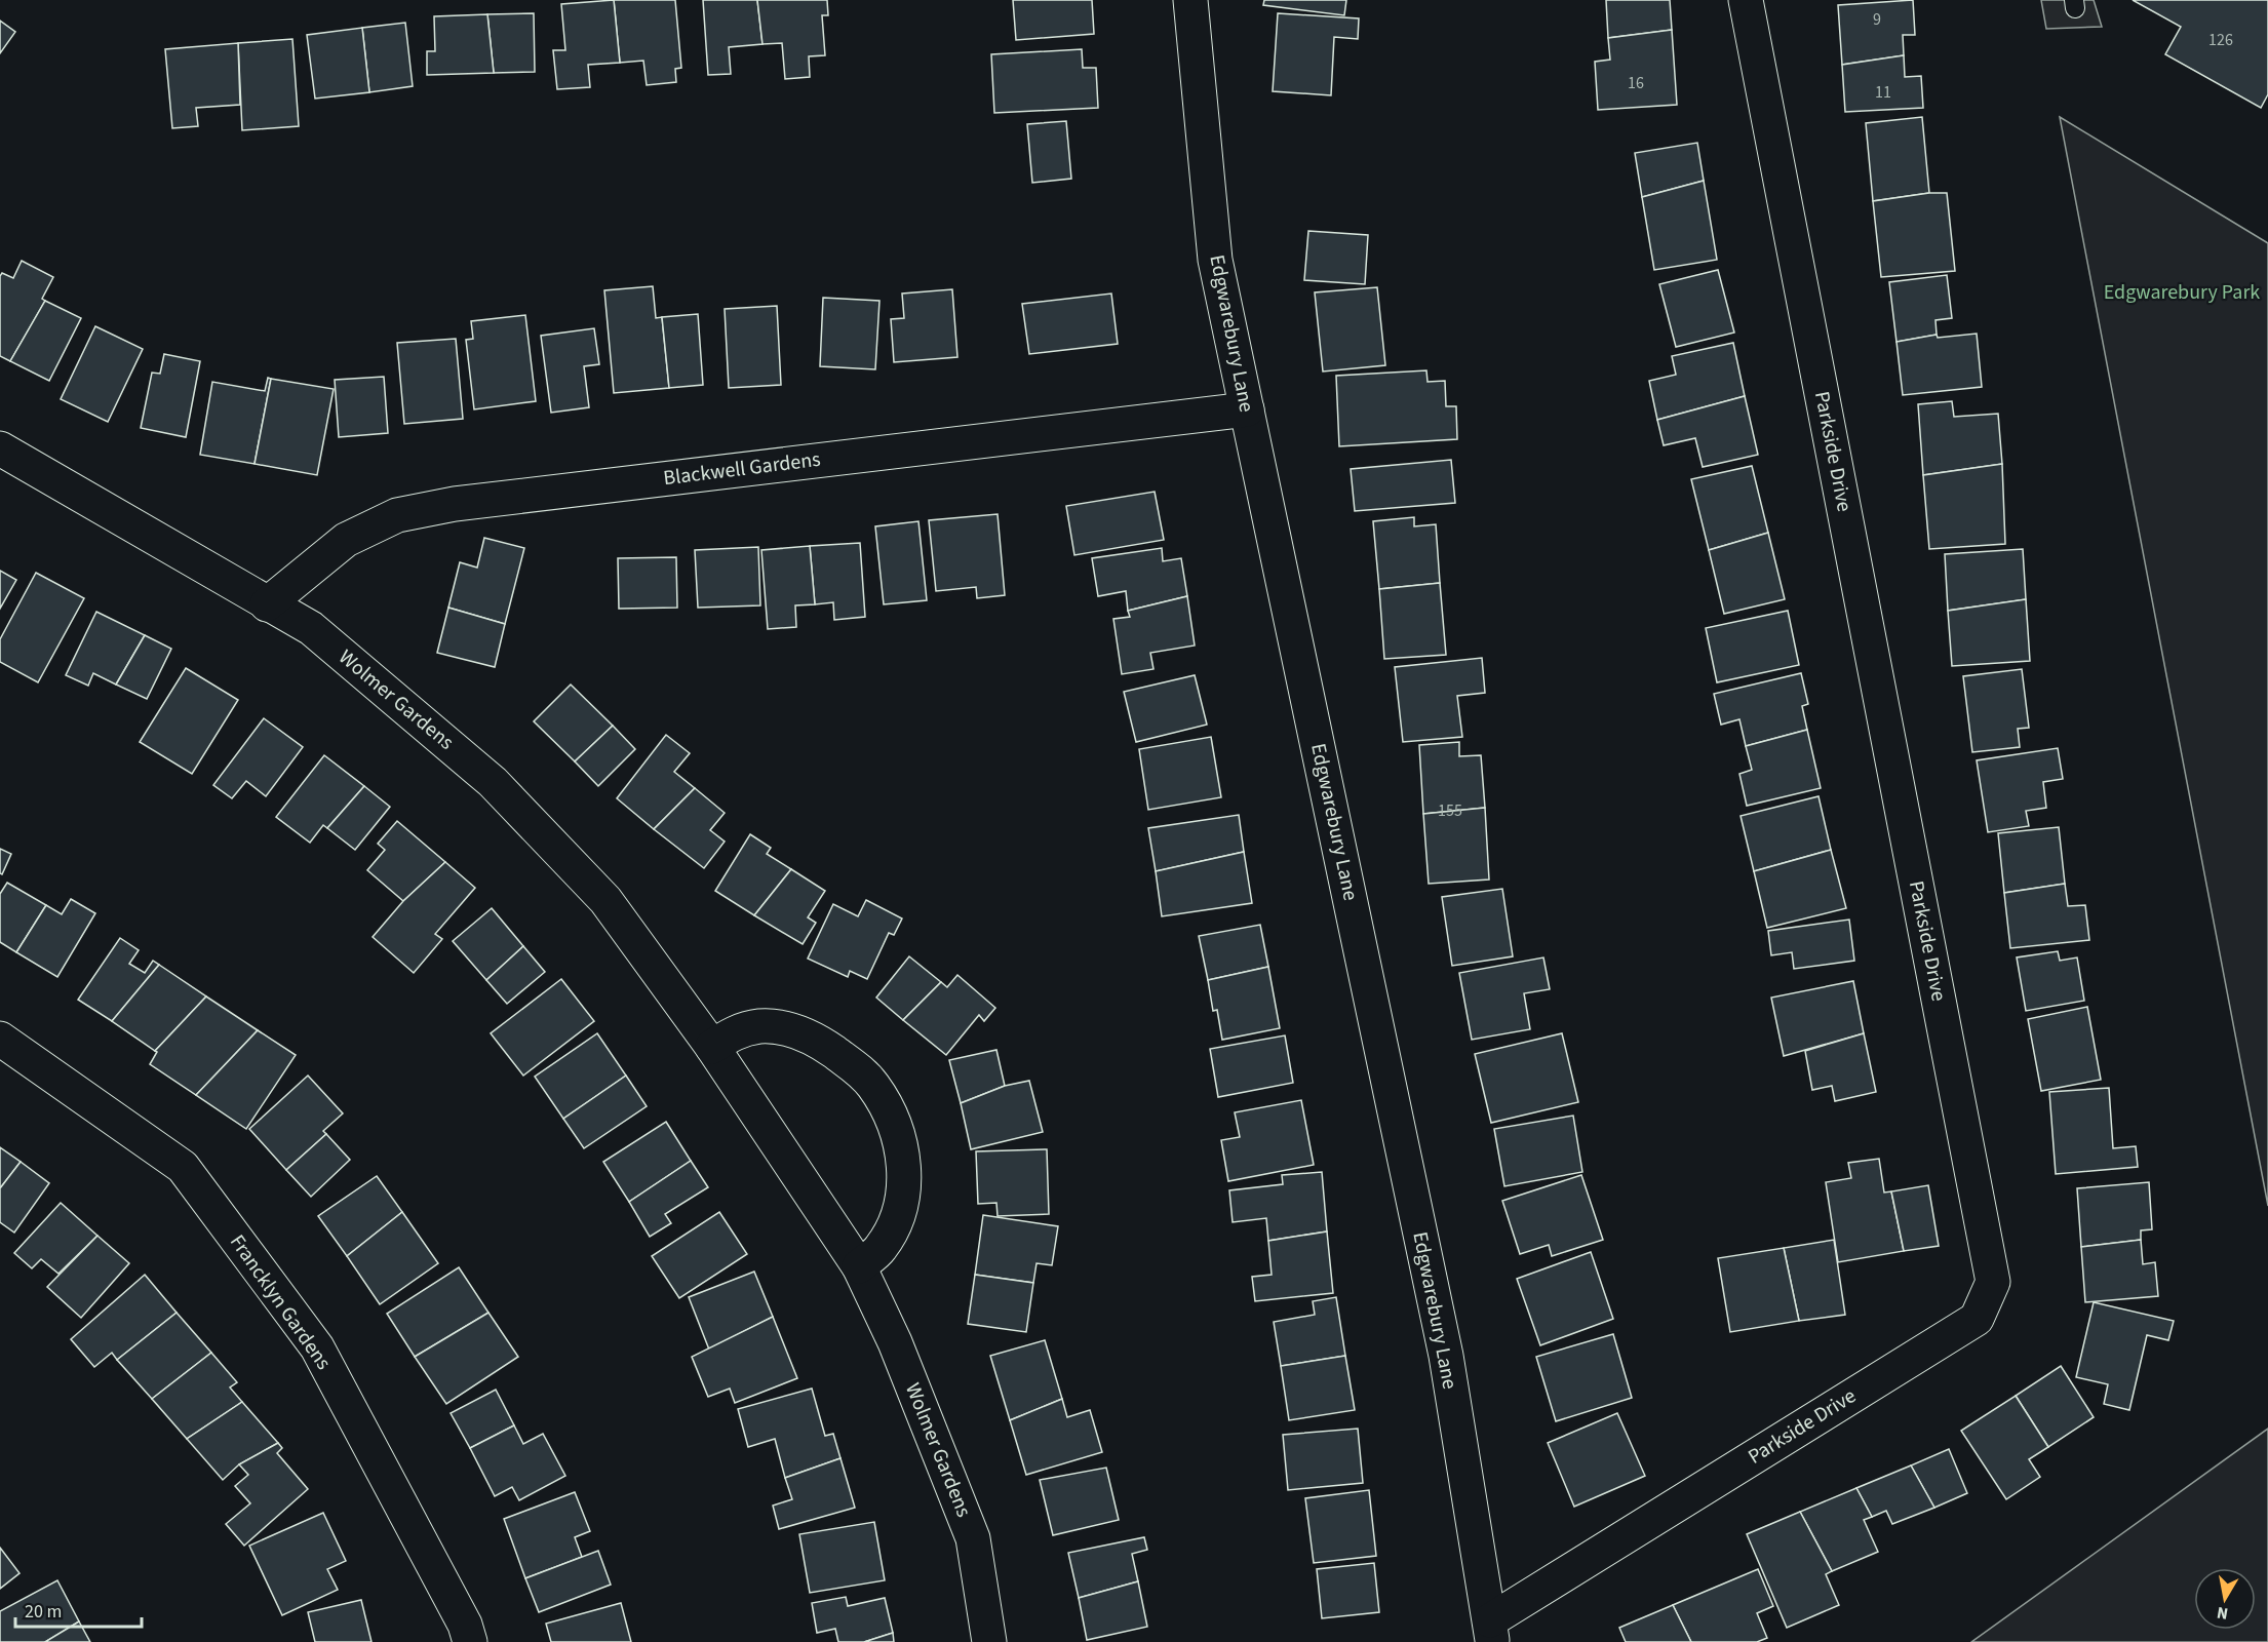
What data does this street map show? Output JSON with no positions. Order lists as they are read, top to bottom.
{
  "streets": {
    "street": [
      "Edgwarebury Lane",
      "Parkside Drive",
      "Blackwell Gardens",
      "Wolmer Gardens",
      "Francklyn Gardens"
    ]
  },
  "crossings": [
    ["Edgwarebury Lane", "Parkside Drive"],
    ["Edgwarebury Lane", "Blackwell Gardens"],
    ["Blackwell Gardens", "Wolmer Gardens"]
  ],
  "parks": ["Edgwarebury Park"],
  "house_numbers": [
    "9",
    "126",
    "16",
    "11",
    "155"
  ],
  "scale_bar": "20 m",
  "north": "bottom"
}
